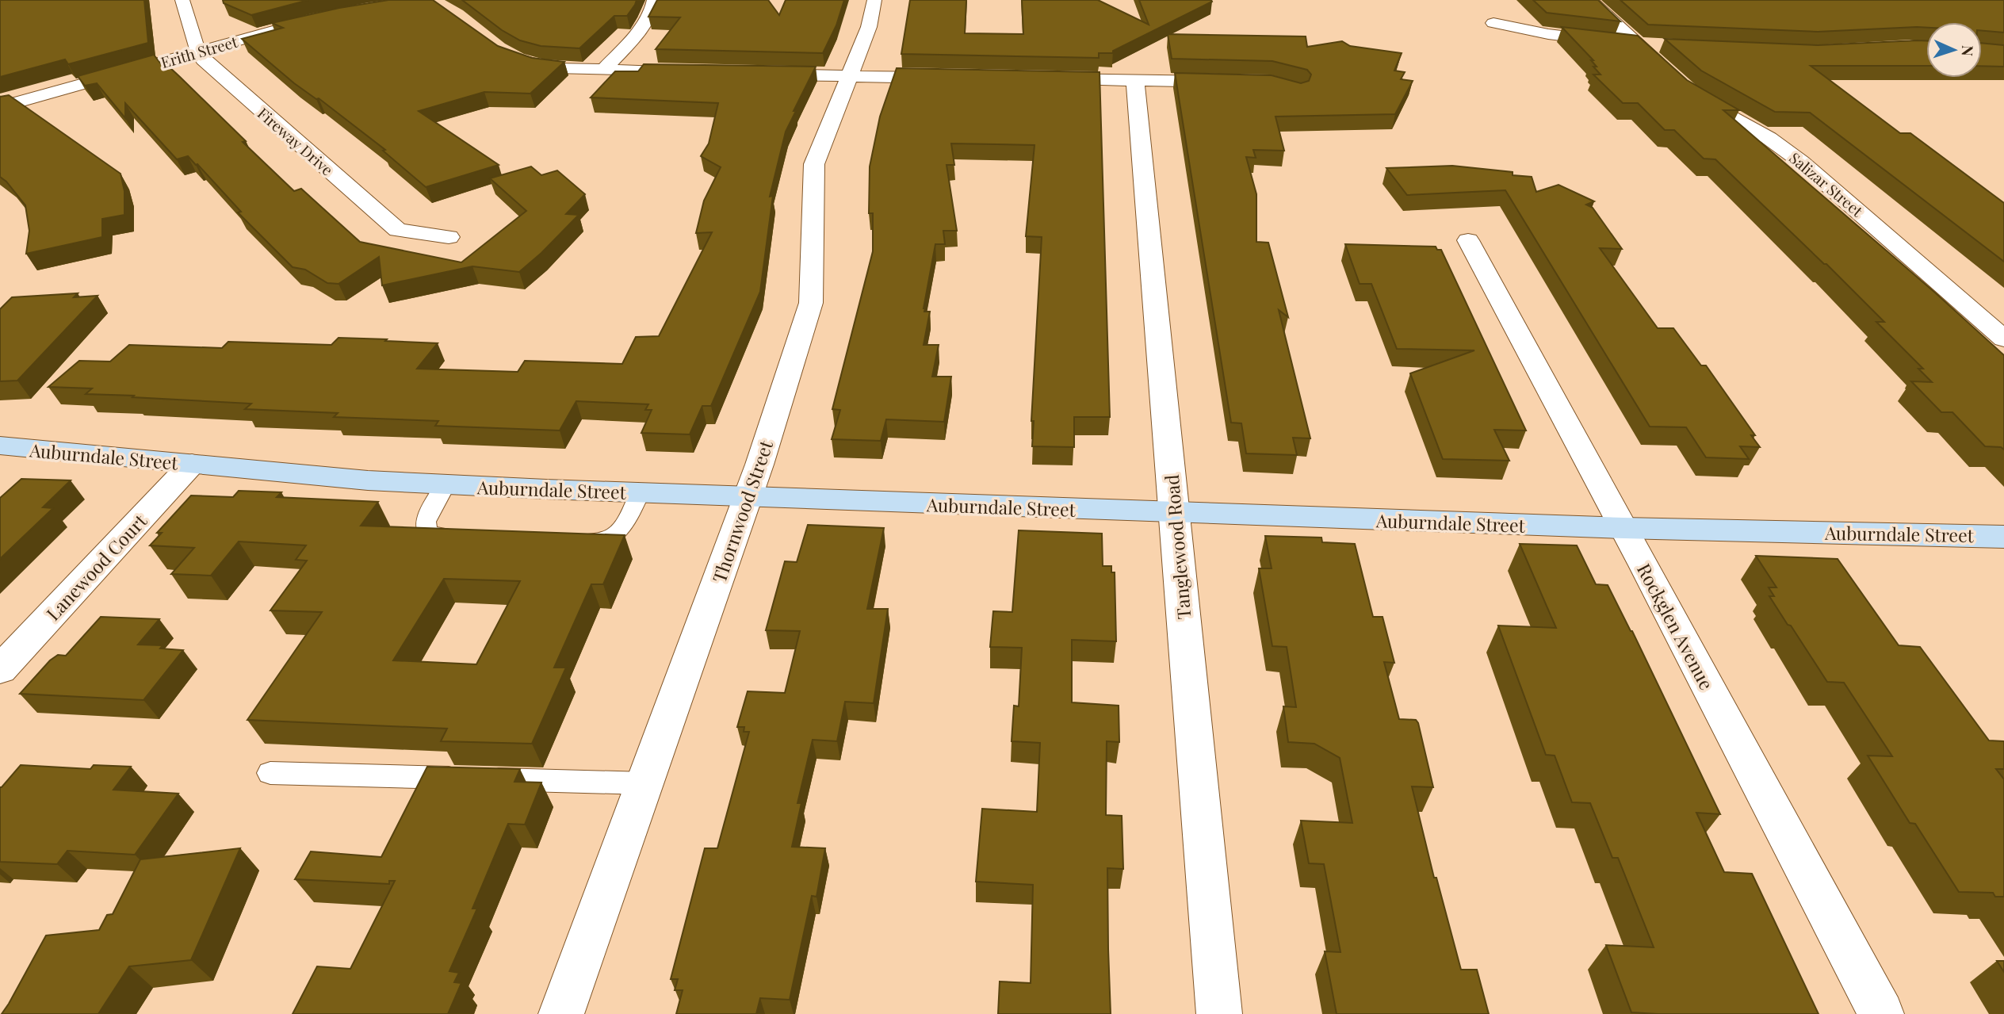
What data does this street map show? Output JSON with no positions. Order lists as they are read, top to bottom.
{
  "streets": {
    "street": [
      "Erith Street",
      "Fireway Drive",
      "Salizar Street",
      "Auburndale Street",
      "Thornwood Street",
      "Tanglewood Road",
      "Lanewood Court",
      "Rockglen Avenue"
    ]
  },
  "crossings": [
    ["Erith Street", "Fireway Drive"],
    ["Auburndale Street", "Thornwood Street"],
    ["Auburndale Street", "Tanglewood Road"],
    ["Auburndale Street", "Lanewood Court"],
    ["Auburndale Street", "Rockglen Avenue"]
  ],
  "north": "right"
}
